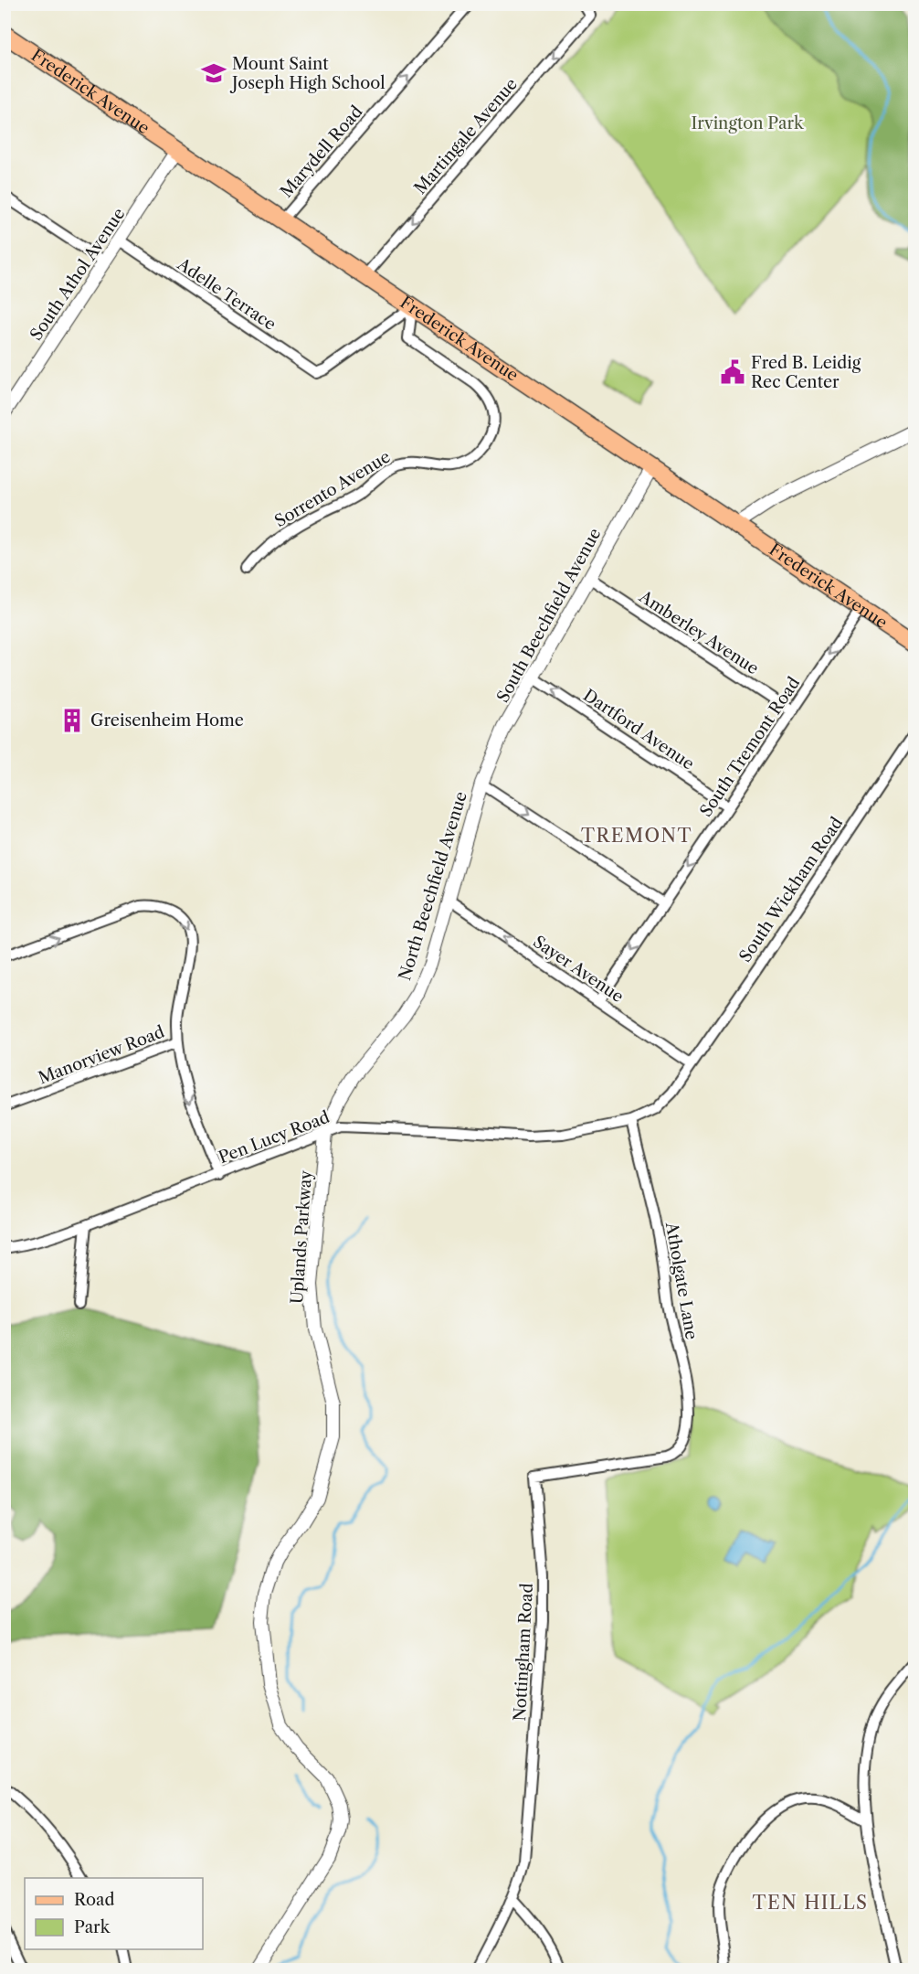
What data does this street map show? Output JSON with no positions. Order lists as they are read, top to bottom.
{
  "streets": {
    "main road": ["Frederick Avenue"],
    "street": [
      "Martingale Avenue",
      "Marydell Road",
      "South Athol Avenue",
      "Adelle Terrace",
      "Sorrento Avenue",
      "South Beechfield Avenue",
      "Amberley Avenue",
      "Dartford Avenue",
      "South Tremont Road",
      "North Beechfield Avenue",
      "South Wickham Road",
      "Sayer Avenue",
      "Manorview Road",
      "Pen Lucy Road",
      "Uplands Parkway",
      "Atholgate Lane",
      "Nottingham Road"
    ]
  },
  "crossings": [
    ["Frederick Avenue", "Martingale Avenue"],
    ["Frederick Avenue", "Marydell Road"],
    ["Frederick Avenue", "South Athol Avenue"],
    ["Frederick Avenue", "Adelle Terrace"],
    ["Frederick Avenue", "Sorrento Avenue"],
    ["Frederick Avenue", "South Beechfield Avenue"],
    ["Frederick Avenue", "South Tremont Road"],
    ["South Athol Avenue", "Adelle Terrace"],
    ["Adelle Terrace", "Sorrento Avenue"],
    ["South Beechfield Avenue", "Amberley Avenue"],
    ["South Beechfield Avenue", "Dartford Avenue"],
    ["South Beechfield Avenue", "North Beechfield Avenue"],
    ["Amberley Avenue", "South Tremont Road"],
    ["Dartford Avenue", "South Tremont Road"],
    ["South Tremont Road", "Sayer Avenue"],
    ["North Beechfield Avenue", "Sayer Avenue"],
    ["North Beechfield Avenue", "Pen Lucy Road"],
    ["North Beechfield Avenue", "Uplands Parkway"],
    ["South Wickham Road", "Sayer Avenue"],
    ["South Wickham Road", "Pen Lucy Road"],
    ["South Wickham Road", "Atholgate Lane"],
    ["Pen Lucy Road", "Uplands Parkway"],
    ["Pen Lucy Road", "Atholgate Lane"],
    ["Atholgate Lane", "Nottingham Road"]
  ],
  "one_way": [
    "Martingale Avenue",
    "Marydell Road",
    "Dartford Avenue",
    "South Tremont Road",
    "Sayer Avenue"
  ],
  "districts": ["TREMONT", "TEN HILLS"],
  "parks": ["Irvington Park"],
  "places": {
    "school or university": ["Mount Saint Joseph High School"],
    "public building": ["Fred B. Leidig Rec Center"],
    "building": ["Greisenheim Home"]
  },
  "legend": ["Road", "Park"]
}
